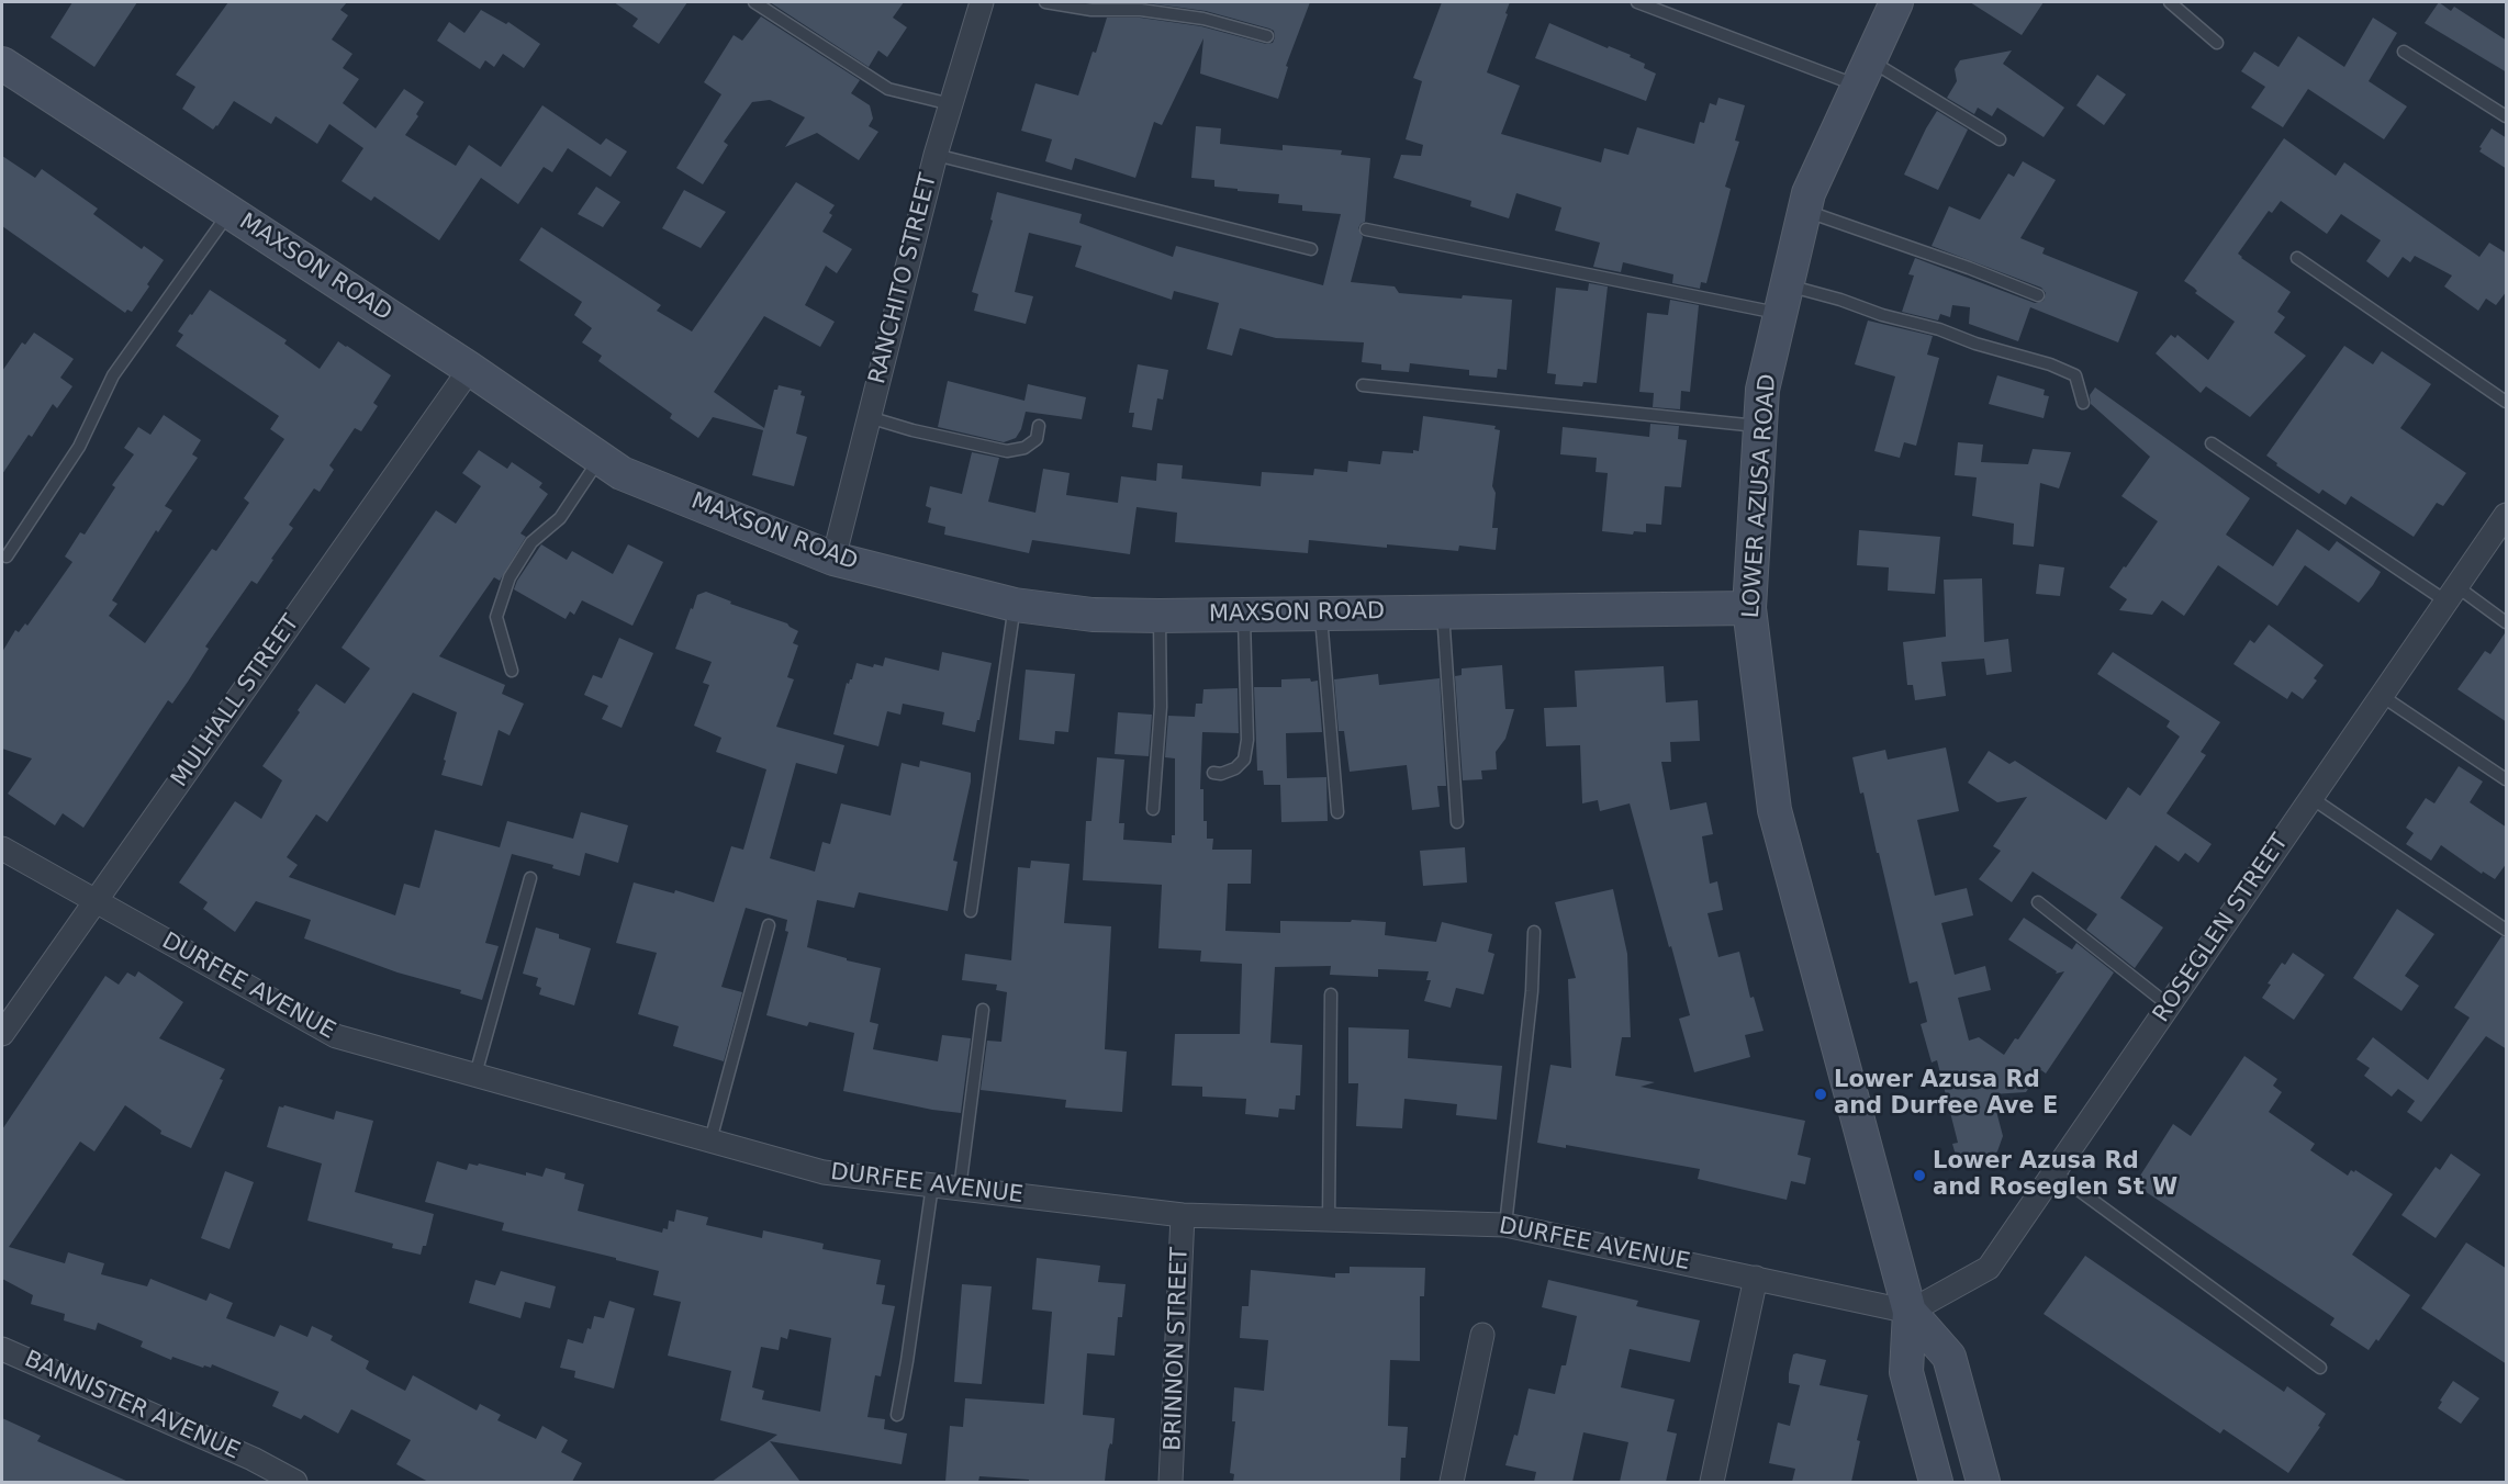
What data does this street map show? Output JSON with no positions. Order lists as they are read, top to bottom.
{
  "streets": {
    "street": [
      "MAXSON ROAD",
      "RANCHITO STREET",
      "LOWER AZUSA ROAD",
      "MULHALL STREET",
      "ROSEGLEN STREET",
      "DURFEE AVENUE",
      "BRINNON STREET",
      "BANNISTER AVENUE"
    ]
  },
  "crossings": [
    ["MAXSON ROAD", "RANCHITO STREET"],
    ["MAXSON ROAD", "LOWER AZUSA ROAD"],
    ["MAXSON ROAD", "MULHALL STREET"],
    ["LOWER AZUSA ROAD", "ROSEGLEN STREET"],
    ["LOWER AZUSA ROAD", "DURFEE AVENUE"],
    ["MULHALL STREET", "DURFEE AVENUE"],
    ["ROSEGLEN STREET", "DURFEE AVENUE"],
    ["DURFEE AVENUE", "BRINNON STREET"]
  ],
  "places": ["Lower Azusa Rd and Durfee Ave E", "Lower Azusa Rd and Roseglen St W"]
}
